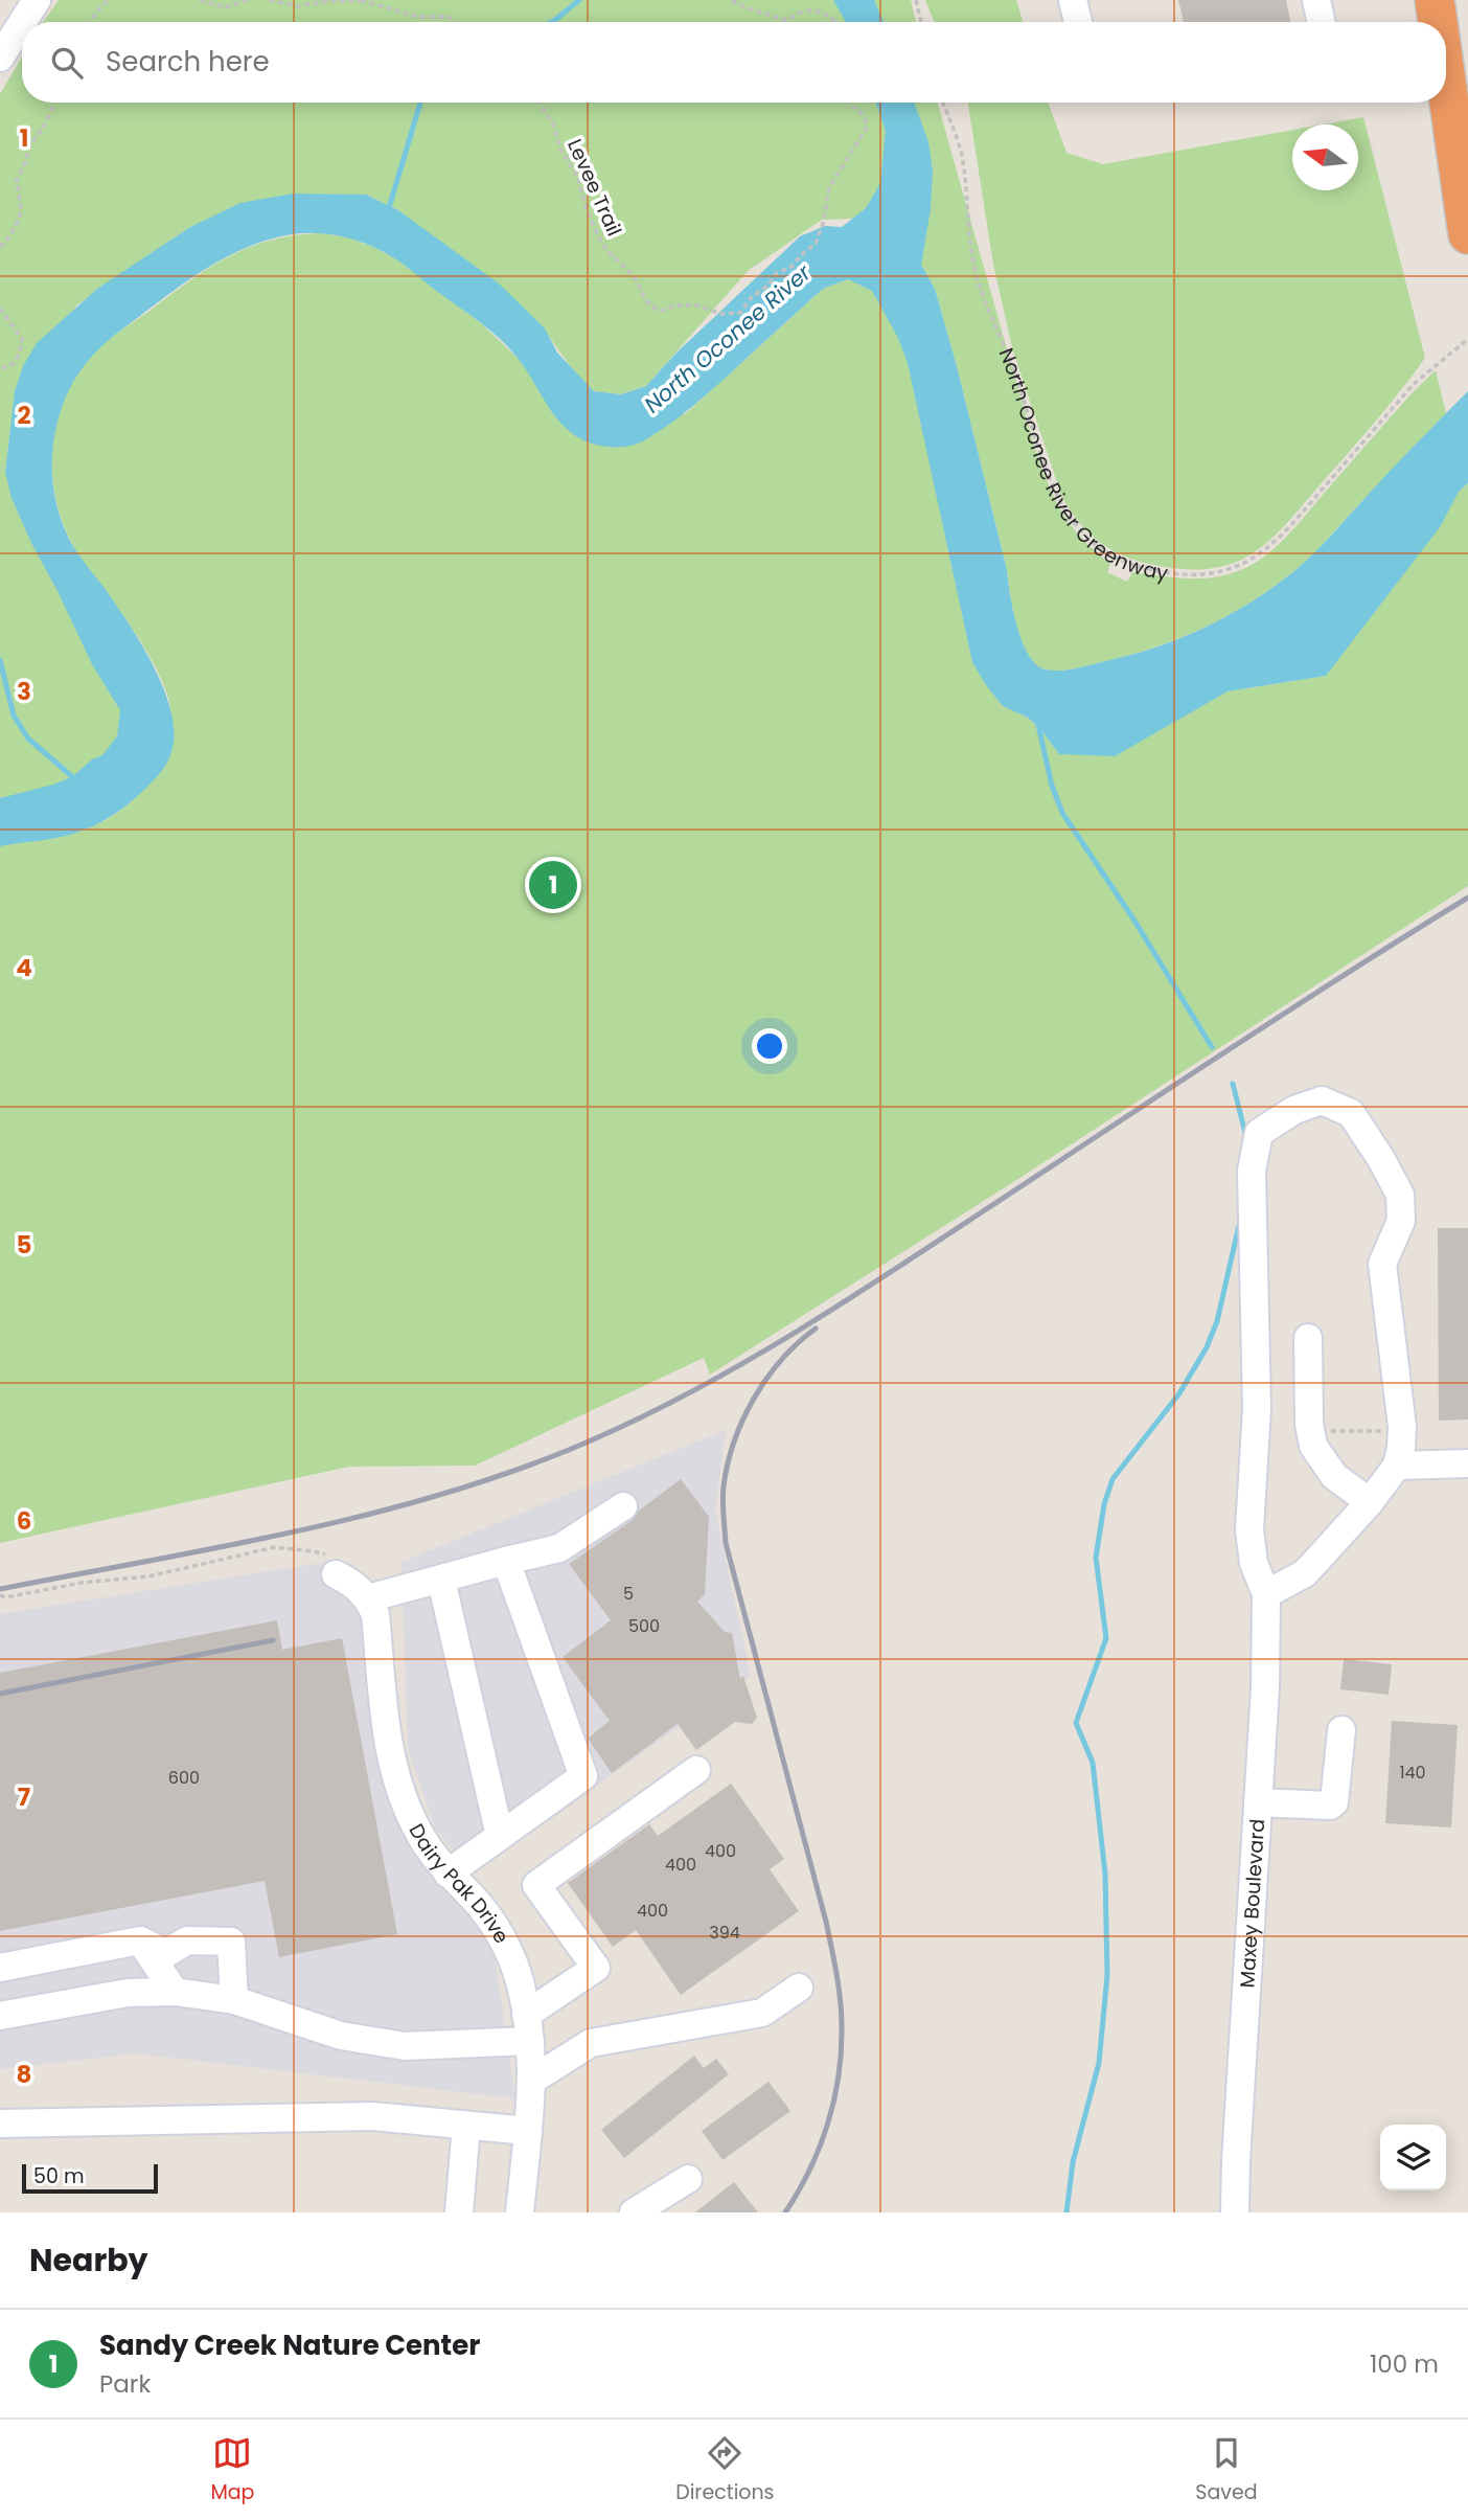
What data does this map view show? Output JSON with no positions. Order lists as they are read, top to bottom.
{
  "streets": {
    "street": ["Dairy Pak Drive", "Maxey Boulevard"],
    "path": ["Levee Trail", "North Oconee River Greenway"]
  },
  "water": ["North Oconee River"],
  "house_numbers": [
    "5",
    "500",
    "140",
    "600",
    "400",
    "400",
    "400",
    "394"
  ],
  "scale_bar": "50 m",
  "north": "left",
  "page": {
    "search": "Search here",
    "pins": "1",
    "scale": "50 m",
    "heading": "Nearby",
    "list": [
      {
        "mark": "1",
        "name": "Sandy Creek Nature Center",
        "note": "Park",
        "value": "100 m"
      }
    ],
    "nav": ["Map", "Directions", "Saved"]
  },
  "grid": {
    "rows": [
      "1",
      "2",
      "3",
      "4",
      "5",
      "6",
      "7",
      "8"
    ]
  }
}
